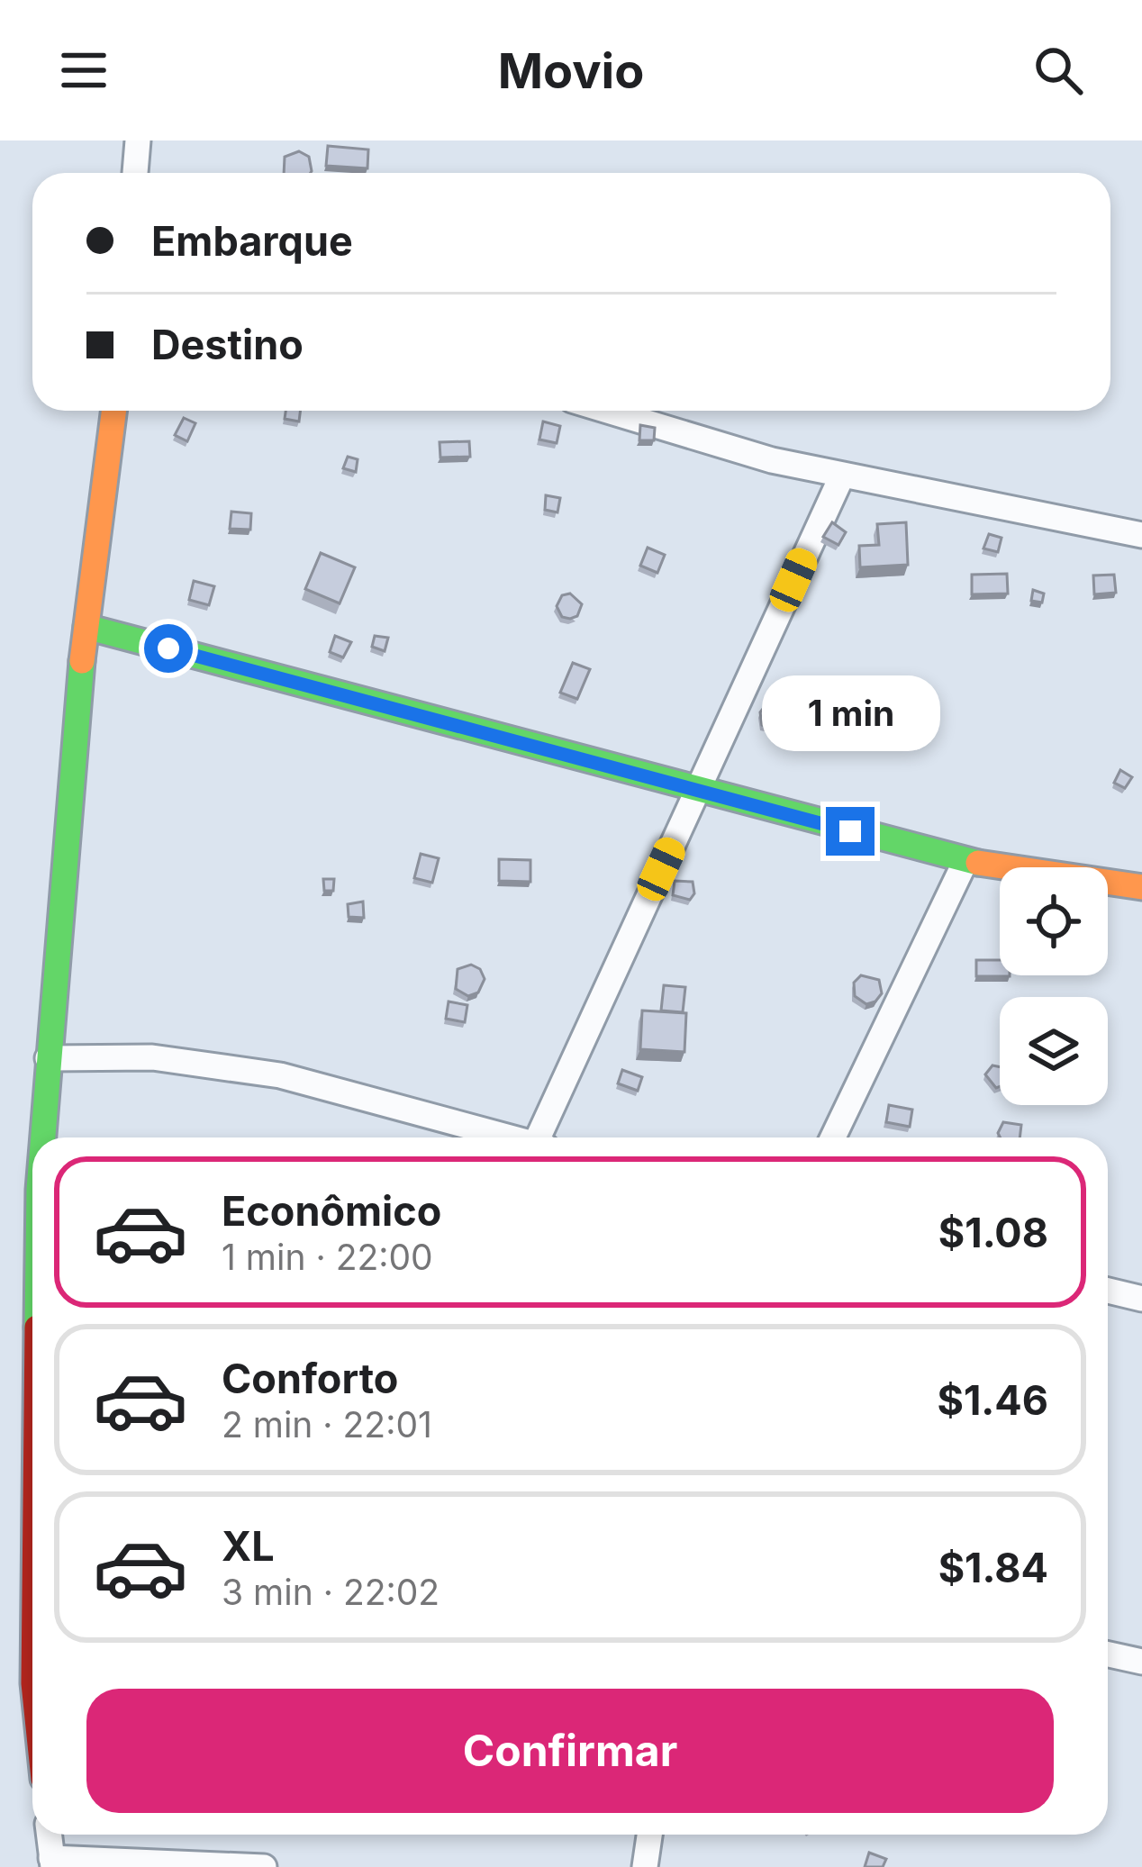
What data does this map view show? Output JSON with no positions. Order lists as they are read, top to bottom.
{
  "page": {
    "header": "Movio",
    "banner": ["Embarque", "Destino"],
    "bubble": "1 min",
    "list": [
      {
        "name": "Econômico",
        "note": "1 min · 22:00",
        "value": "$1.08"
      },
      {
        "name": "Conforto",
        "note": "2 min · 22:01",
        "value": "$1.46"
      },
      {
        "name": "XL",
        "note": "3 min · 22:02",
        "value": "$1.84"
      }
    ],
    "buttons": "Confirmar"
  }
}
